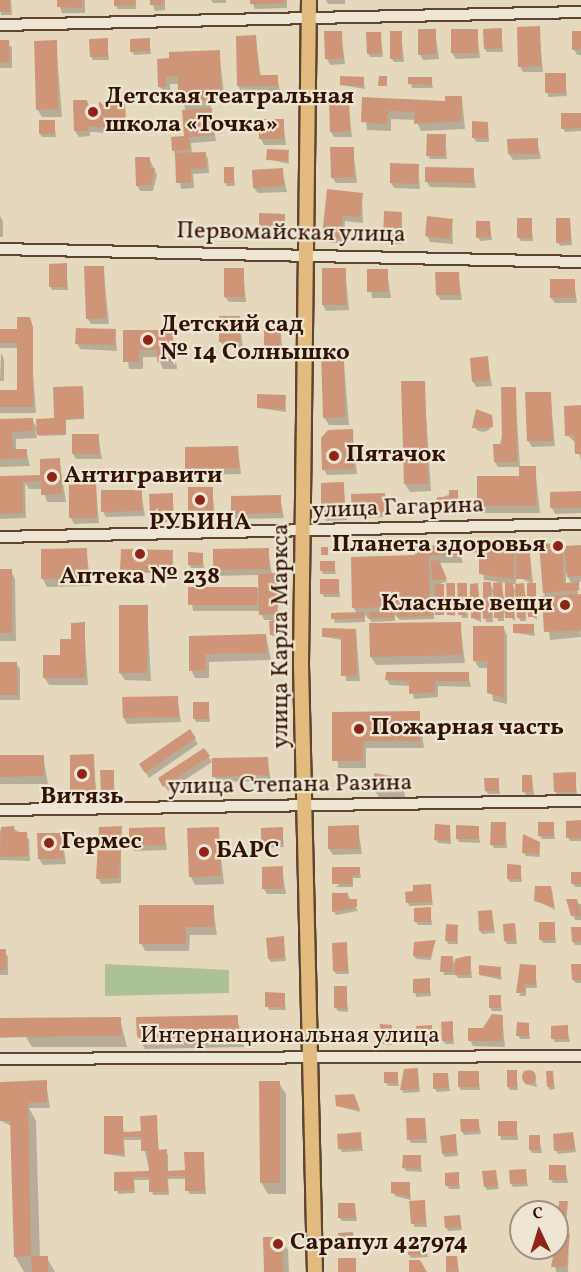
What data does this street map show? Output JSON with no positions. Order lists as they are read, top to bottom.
{
  "streets": {
    "main road": ["улица Карла Маркса"],
    "street": [
      "Первомайская улица",
      "улица Гагарина",
      "улица Степана Разина",
      "Интернациональная улица"
    ]
  },
  "crossings": [
    ["Первомайская улица", "улица Карла Маркса"],
    ["улица Гагарина", "улица Карла Маркса"],
    ["улица Карла Маркса", "улица Степана Разина"],
    ["улица Карла Маркса", "Интернациональная улица"]
  ],
  "places": [
    "Детская театральная школа «Точка»",
    "Детский сад № 14 Солнышко",
    "Пятачок",
    "Антигравити",
    "РУБИНА",
    "Планета здоровья",
    "Аптека № 238",
    "Класные вещи",
    "Пожарная часть",
    "Витязь",
    "Гермес",
    "БАРС",
    "Сарапул 427974"
  ],
  "north": "top"
}
